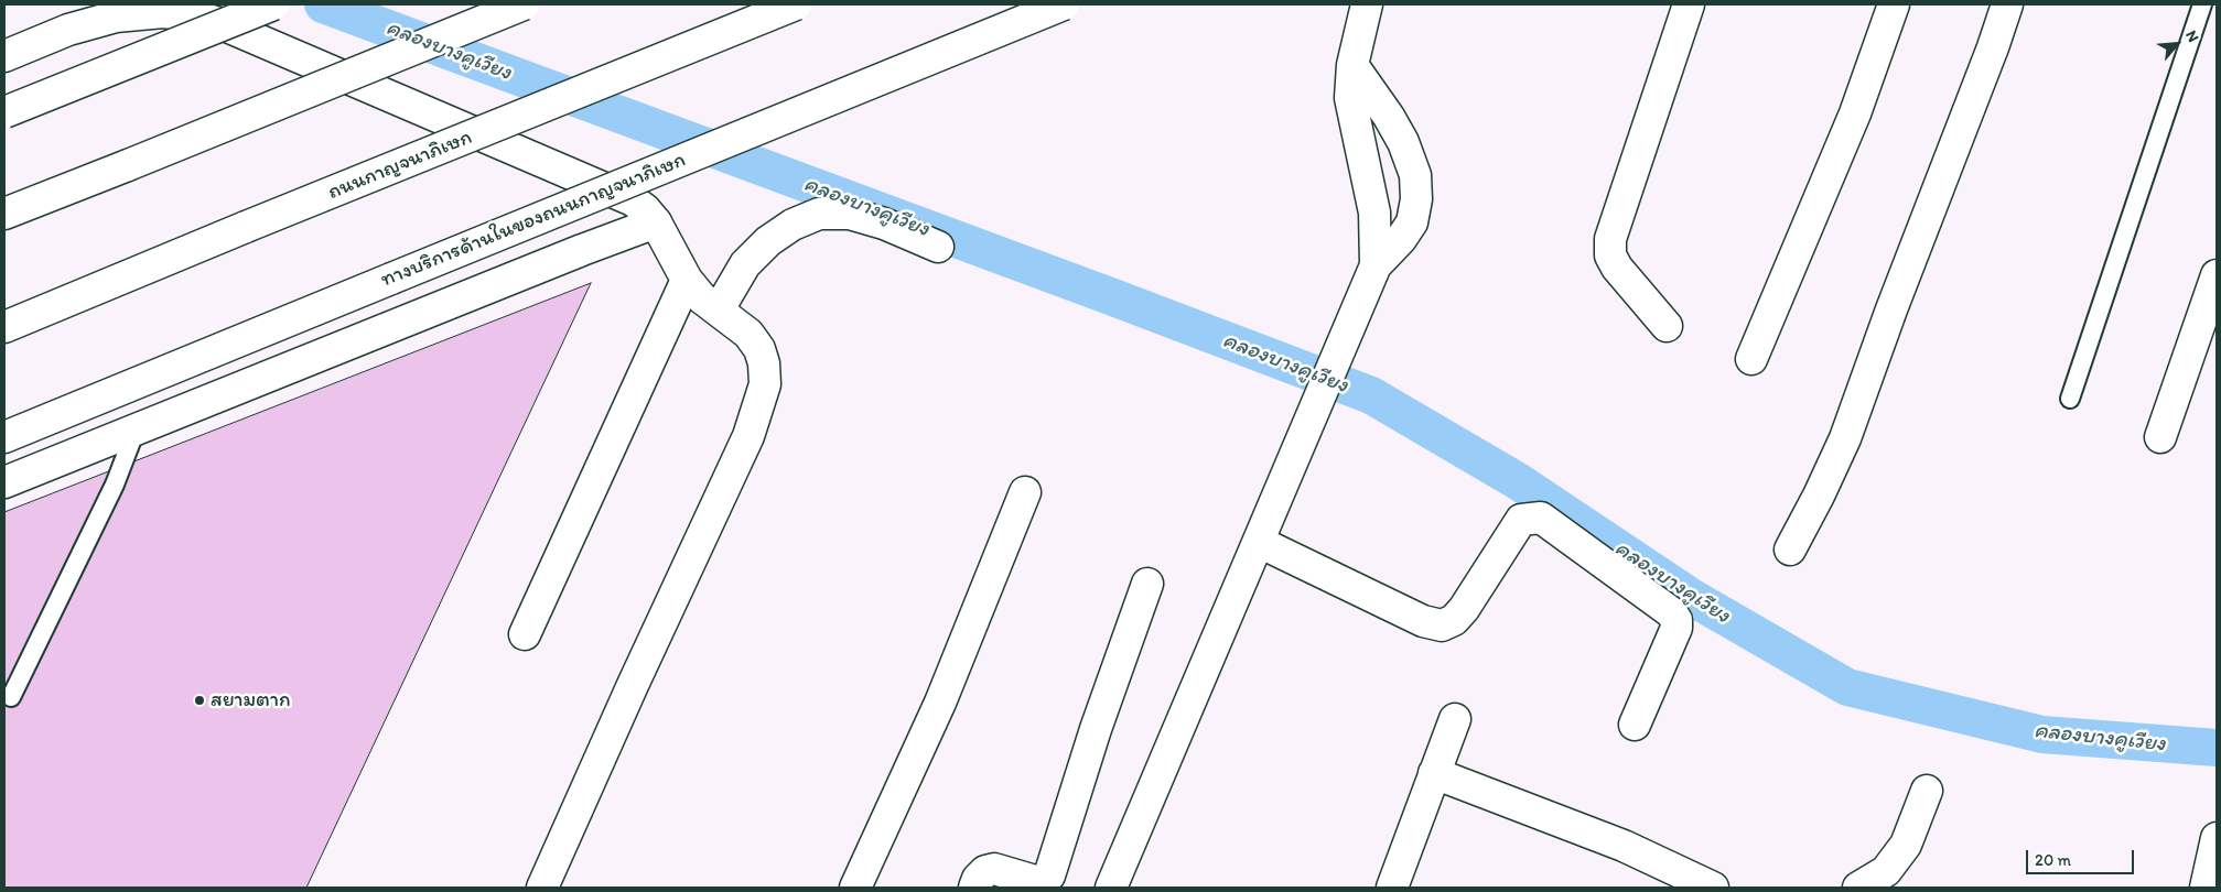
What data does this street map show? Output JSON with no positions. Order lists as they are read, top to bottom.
{
  "streets": {
    "main road": ["ถนนกาญจนาภิเษก", "ทางบริการด้านในของถนนกาญจนาภิเษก"]
  },
  "water": ["คลองบางคูเวียง"],
  "places": ["สยามตาก"],
  "scale_bar": "20 m",
  "north": "top right"
}
